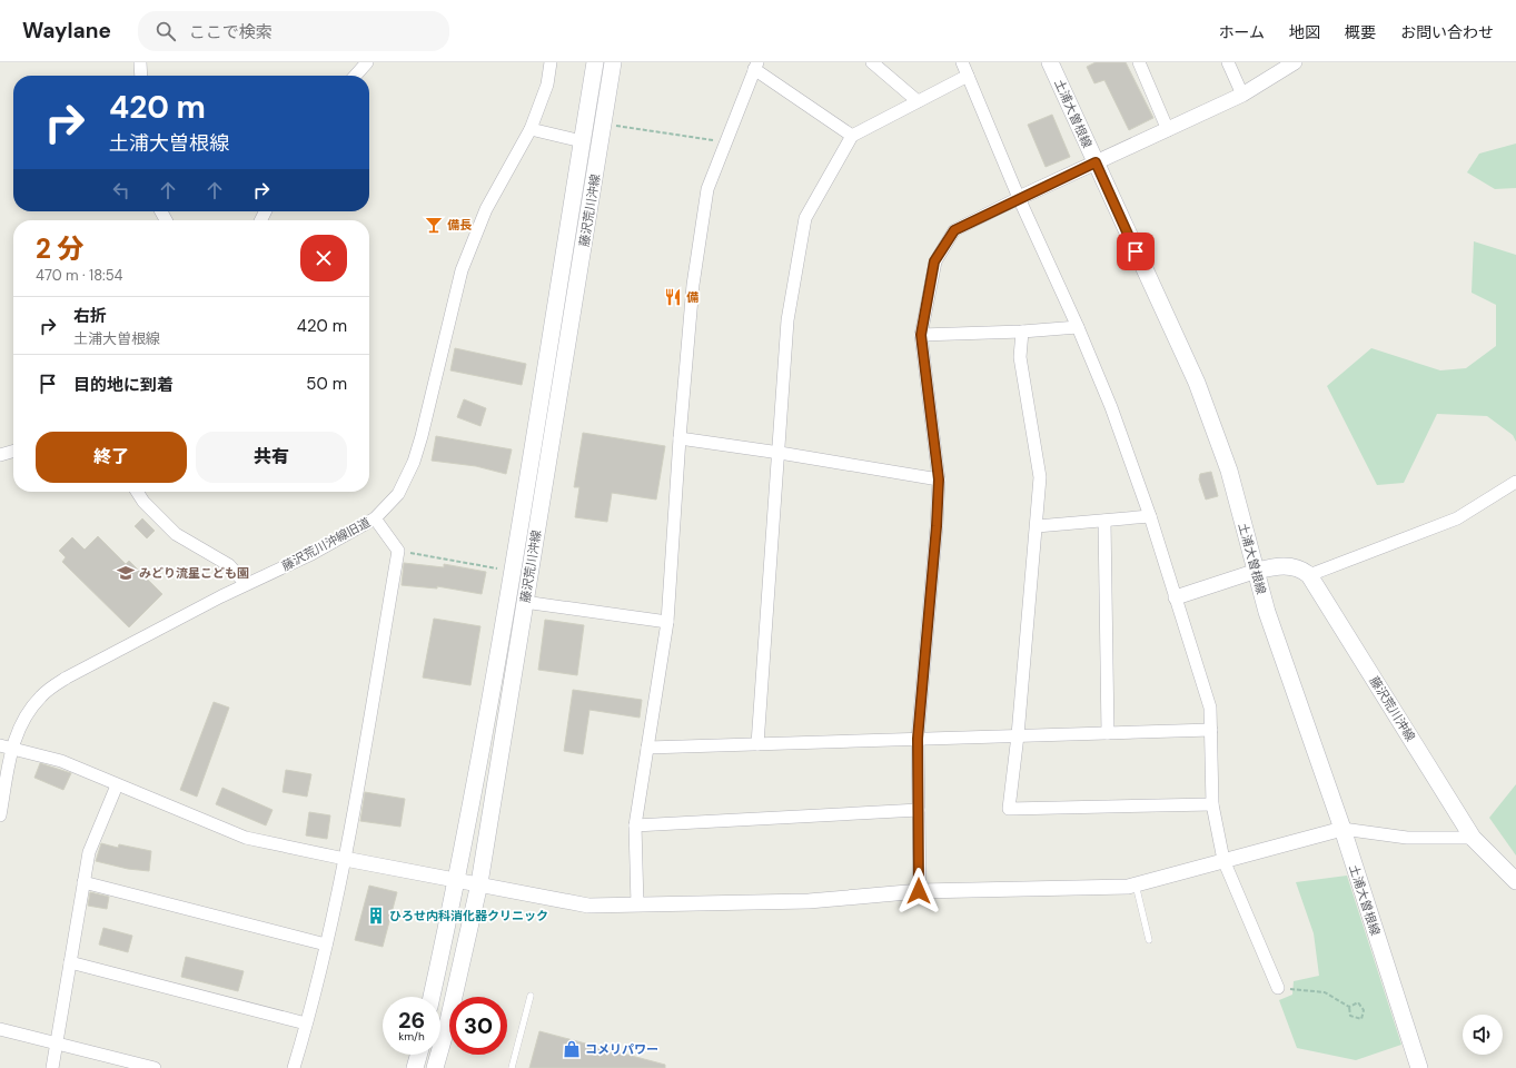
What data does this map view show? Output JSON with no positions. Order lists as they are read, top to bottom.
{
  "streets": {
    "main road": ["土浦大曽根線", "藤沢荒川沖線"],
    "street": ["藤沢荒川沖線旧道"]
  },
  "places": {
    "bar": ["備長"],
    "restaurant": ["備"],
    "school or university": ["みどり流星こども園"],
    "building": ["ひろせ内科消化器クリニック"],
    "shop": ["コメリパワー"]
  },
  "page": {
    "header": "Waylane",
    "search": "ここで検索",
    "nav": [
      "ホーム",
      "地図",
      "概要",
      "お問い合わせ"
    ],
    "turn": ["420 m", "土浦大曽根線"],
    "heading": ["2 分", "470 m · 18:54"],
    "list": [
      {
        "name": "右折",
        "note": "土浦大曽根線",
        "value": "420 m"
      },
      {
        "name": "目的地に到着",
        "value": "50 m"
      }
    ],
    "buttons": ["終了", "共有"],
    "speed": "26 km/h",
    "limit": "30"
  }
}
